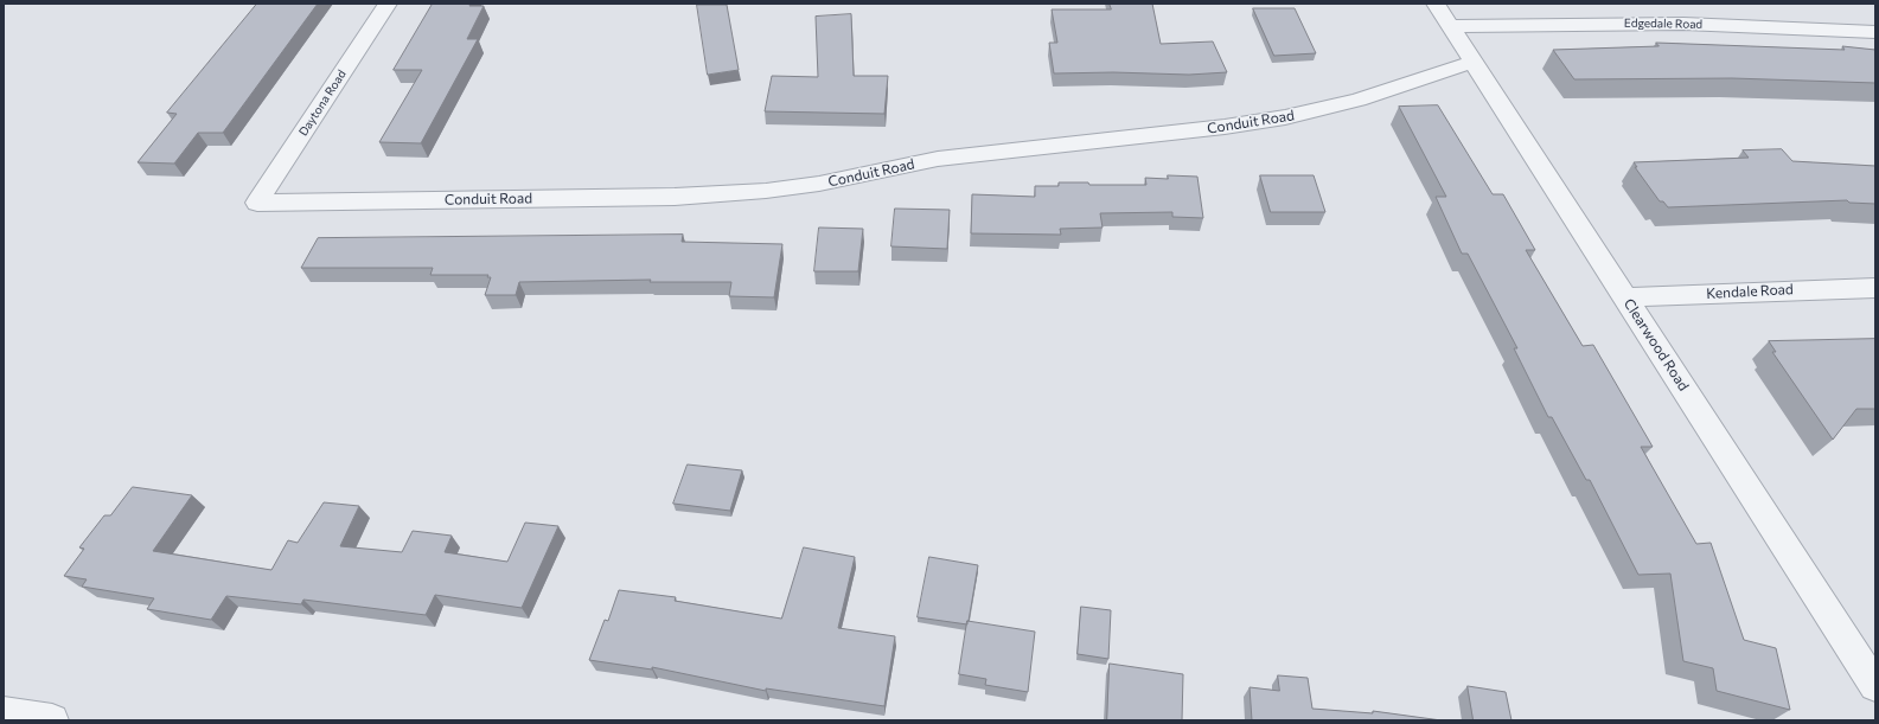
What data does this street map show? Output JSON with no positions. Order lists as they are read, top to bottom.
{
  "streets": {
    "street": [
      "Edgedale Road",
      "Daytona Road",
      "Conduit Road",
      "Kendale Road",
      "Clearwood Road"
    ]
  },
  "crossings": [
    ["Edgedale Road", "Clearwood Road"],
    ["Daytona Road", "Conduit Road"],
    ["Conduit Road", "Clearwood Road"],
    ["Kendale Road", "Clearwood Road"]
  ]
}
